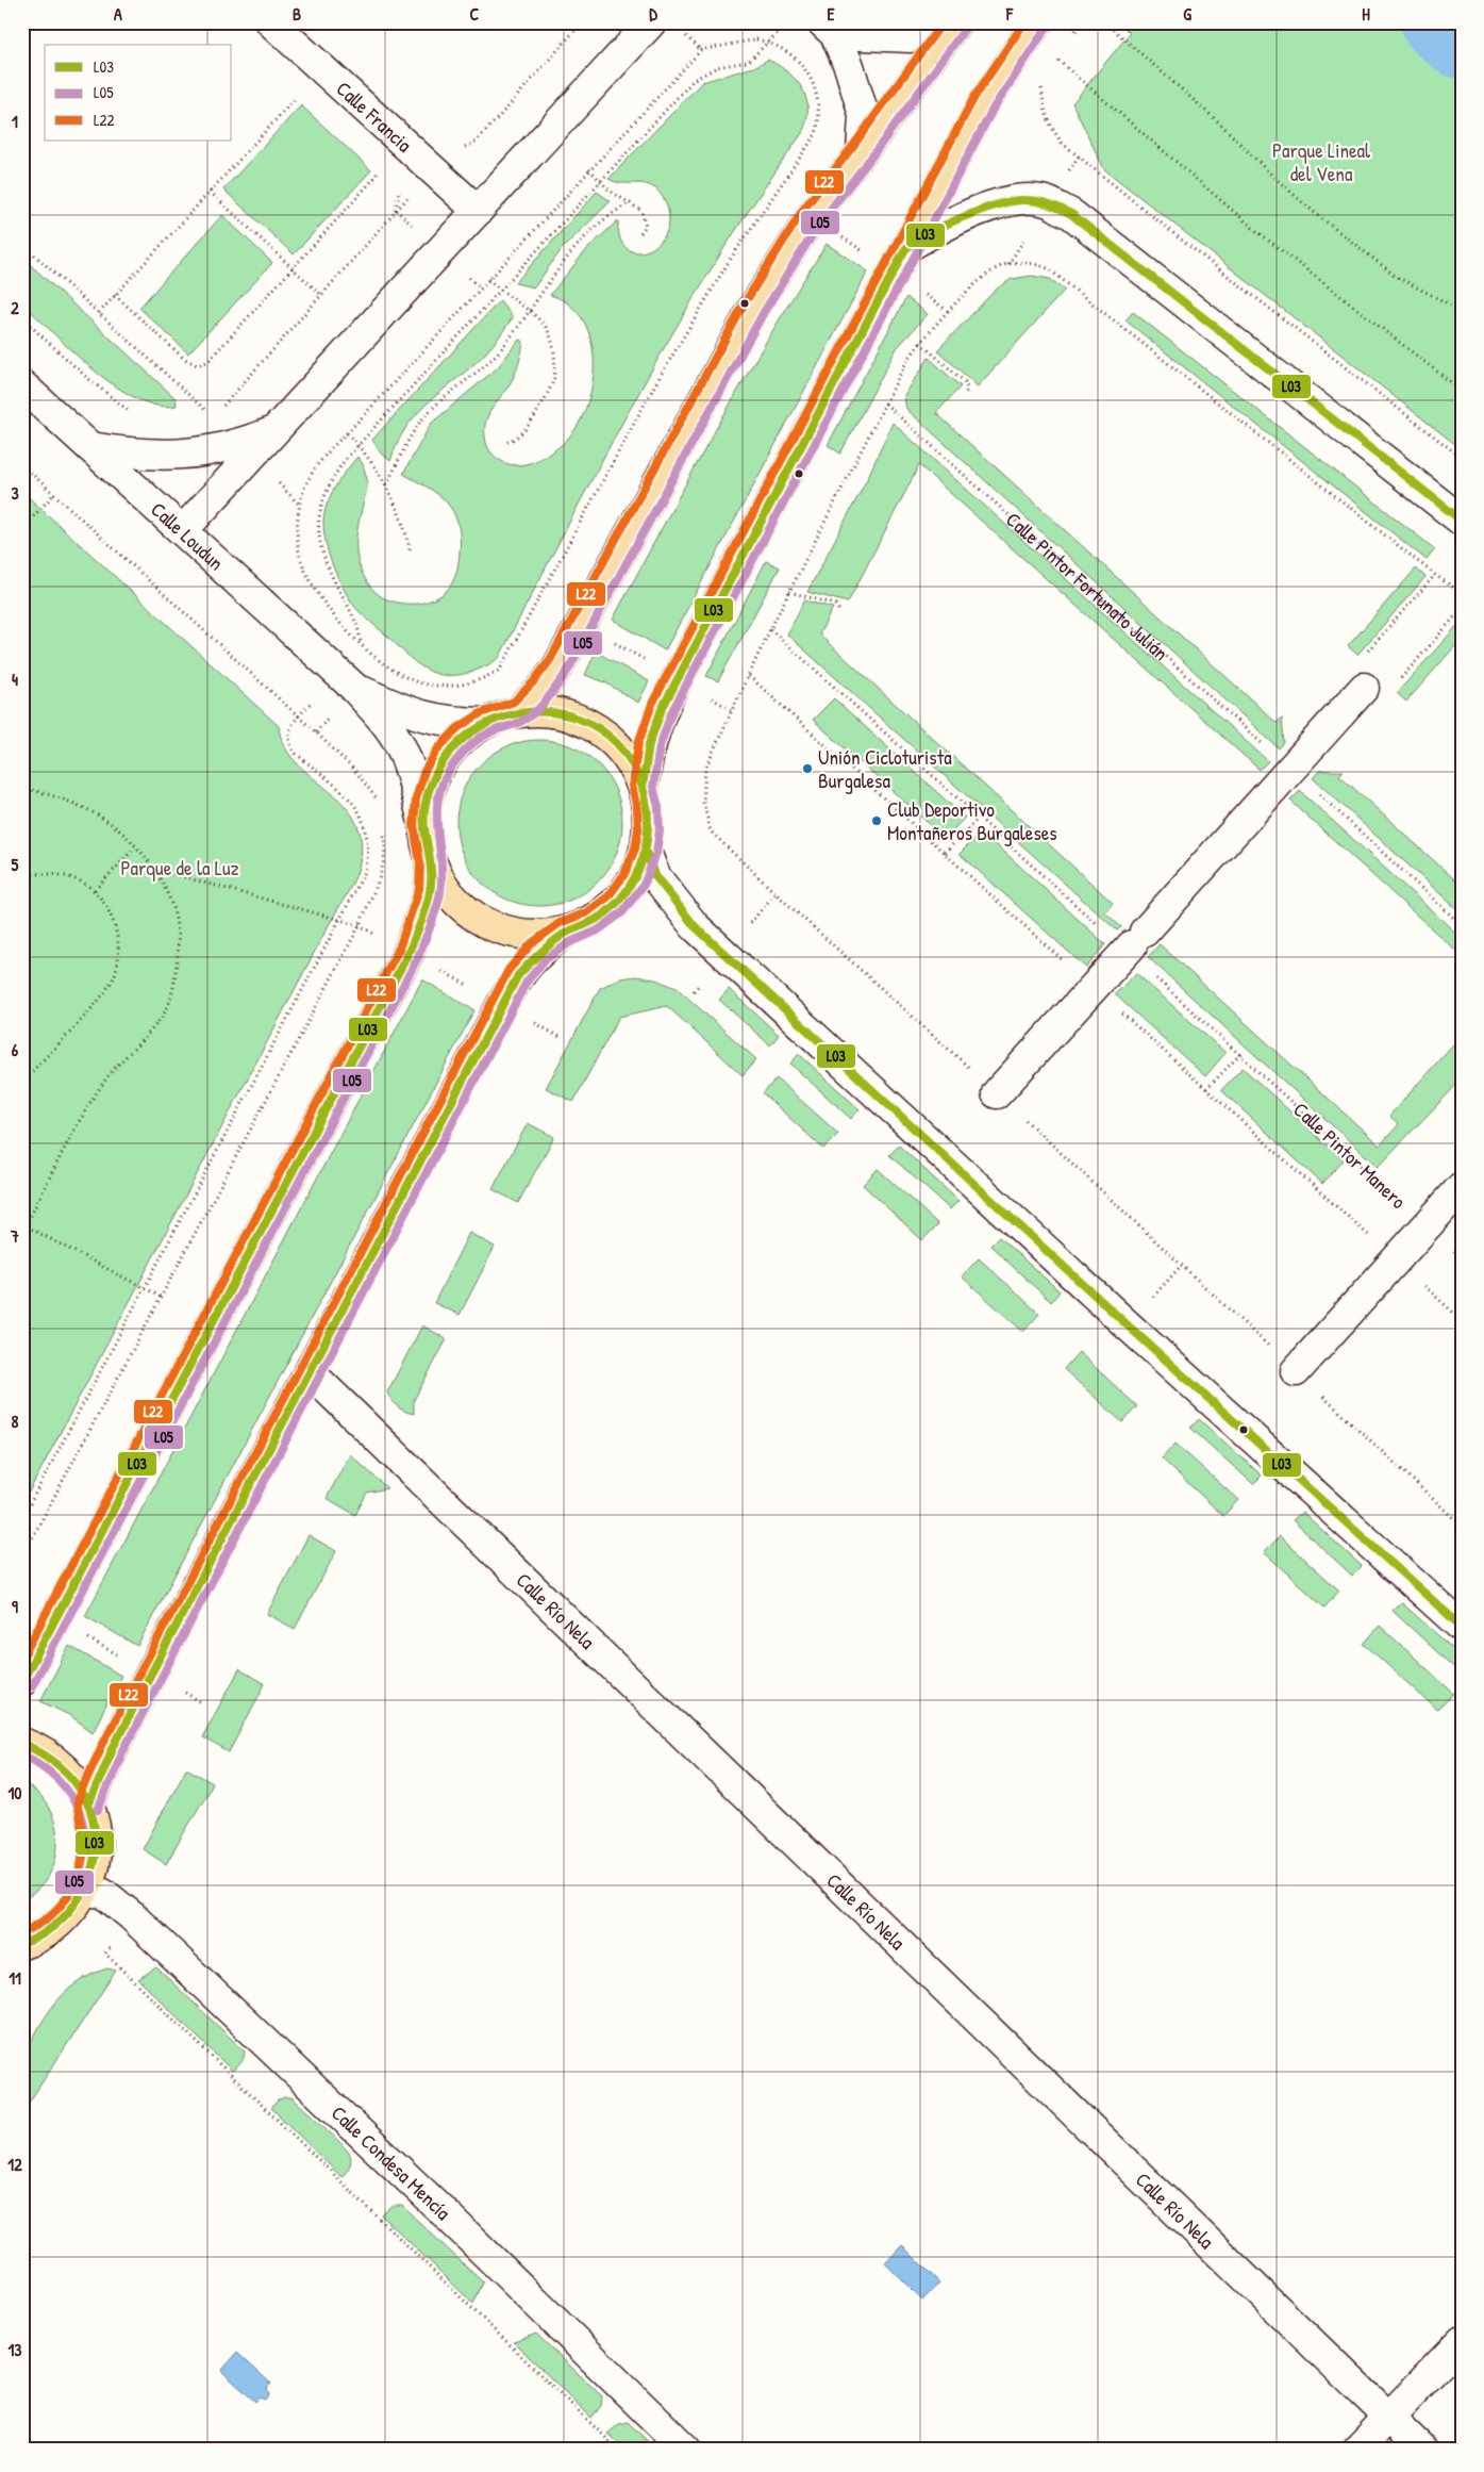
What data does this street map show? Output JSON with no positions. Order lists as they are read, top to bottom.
{
  "streets": {
    "street": [
      "Calle Francia",
      "Calle Loudun",
      "Calle Río Nela",
      "Calle Condesa Mencía"
    ],
    "path": ["Calle Pintor Fortunato Julián", "Calle Pintor Manero"]
  },
  "parks": ["Parque Lineal del Vena", "Parque de la Luz"],
  "places": ["Unión Cicloturista Burgalesa", "Club Deportivo Montañeros Burgaleses"],
  "lines": ["transit line L22", "transit line L05", "transit line L03"],
  "legend": ["L03", "L05", "L22"],
  "grid": {
    "columns": [
      "A",
      "B",
      "C",
      "D",
      "E",
      "F",
      "G",
      "H"
    ],
    "rows": [
      "1",
      "2",
      "3",
      "4",
      "5",
      "6",
      "7",
      "8",
      "9",
      "10",
      "11",
      "12",
      "13"
    ]
  }
}
